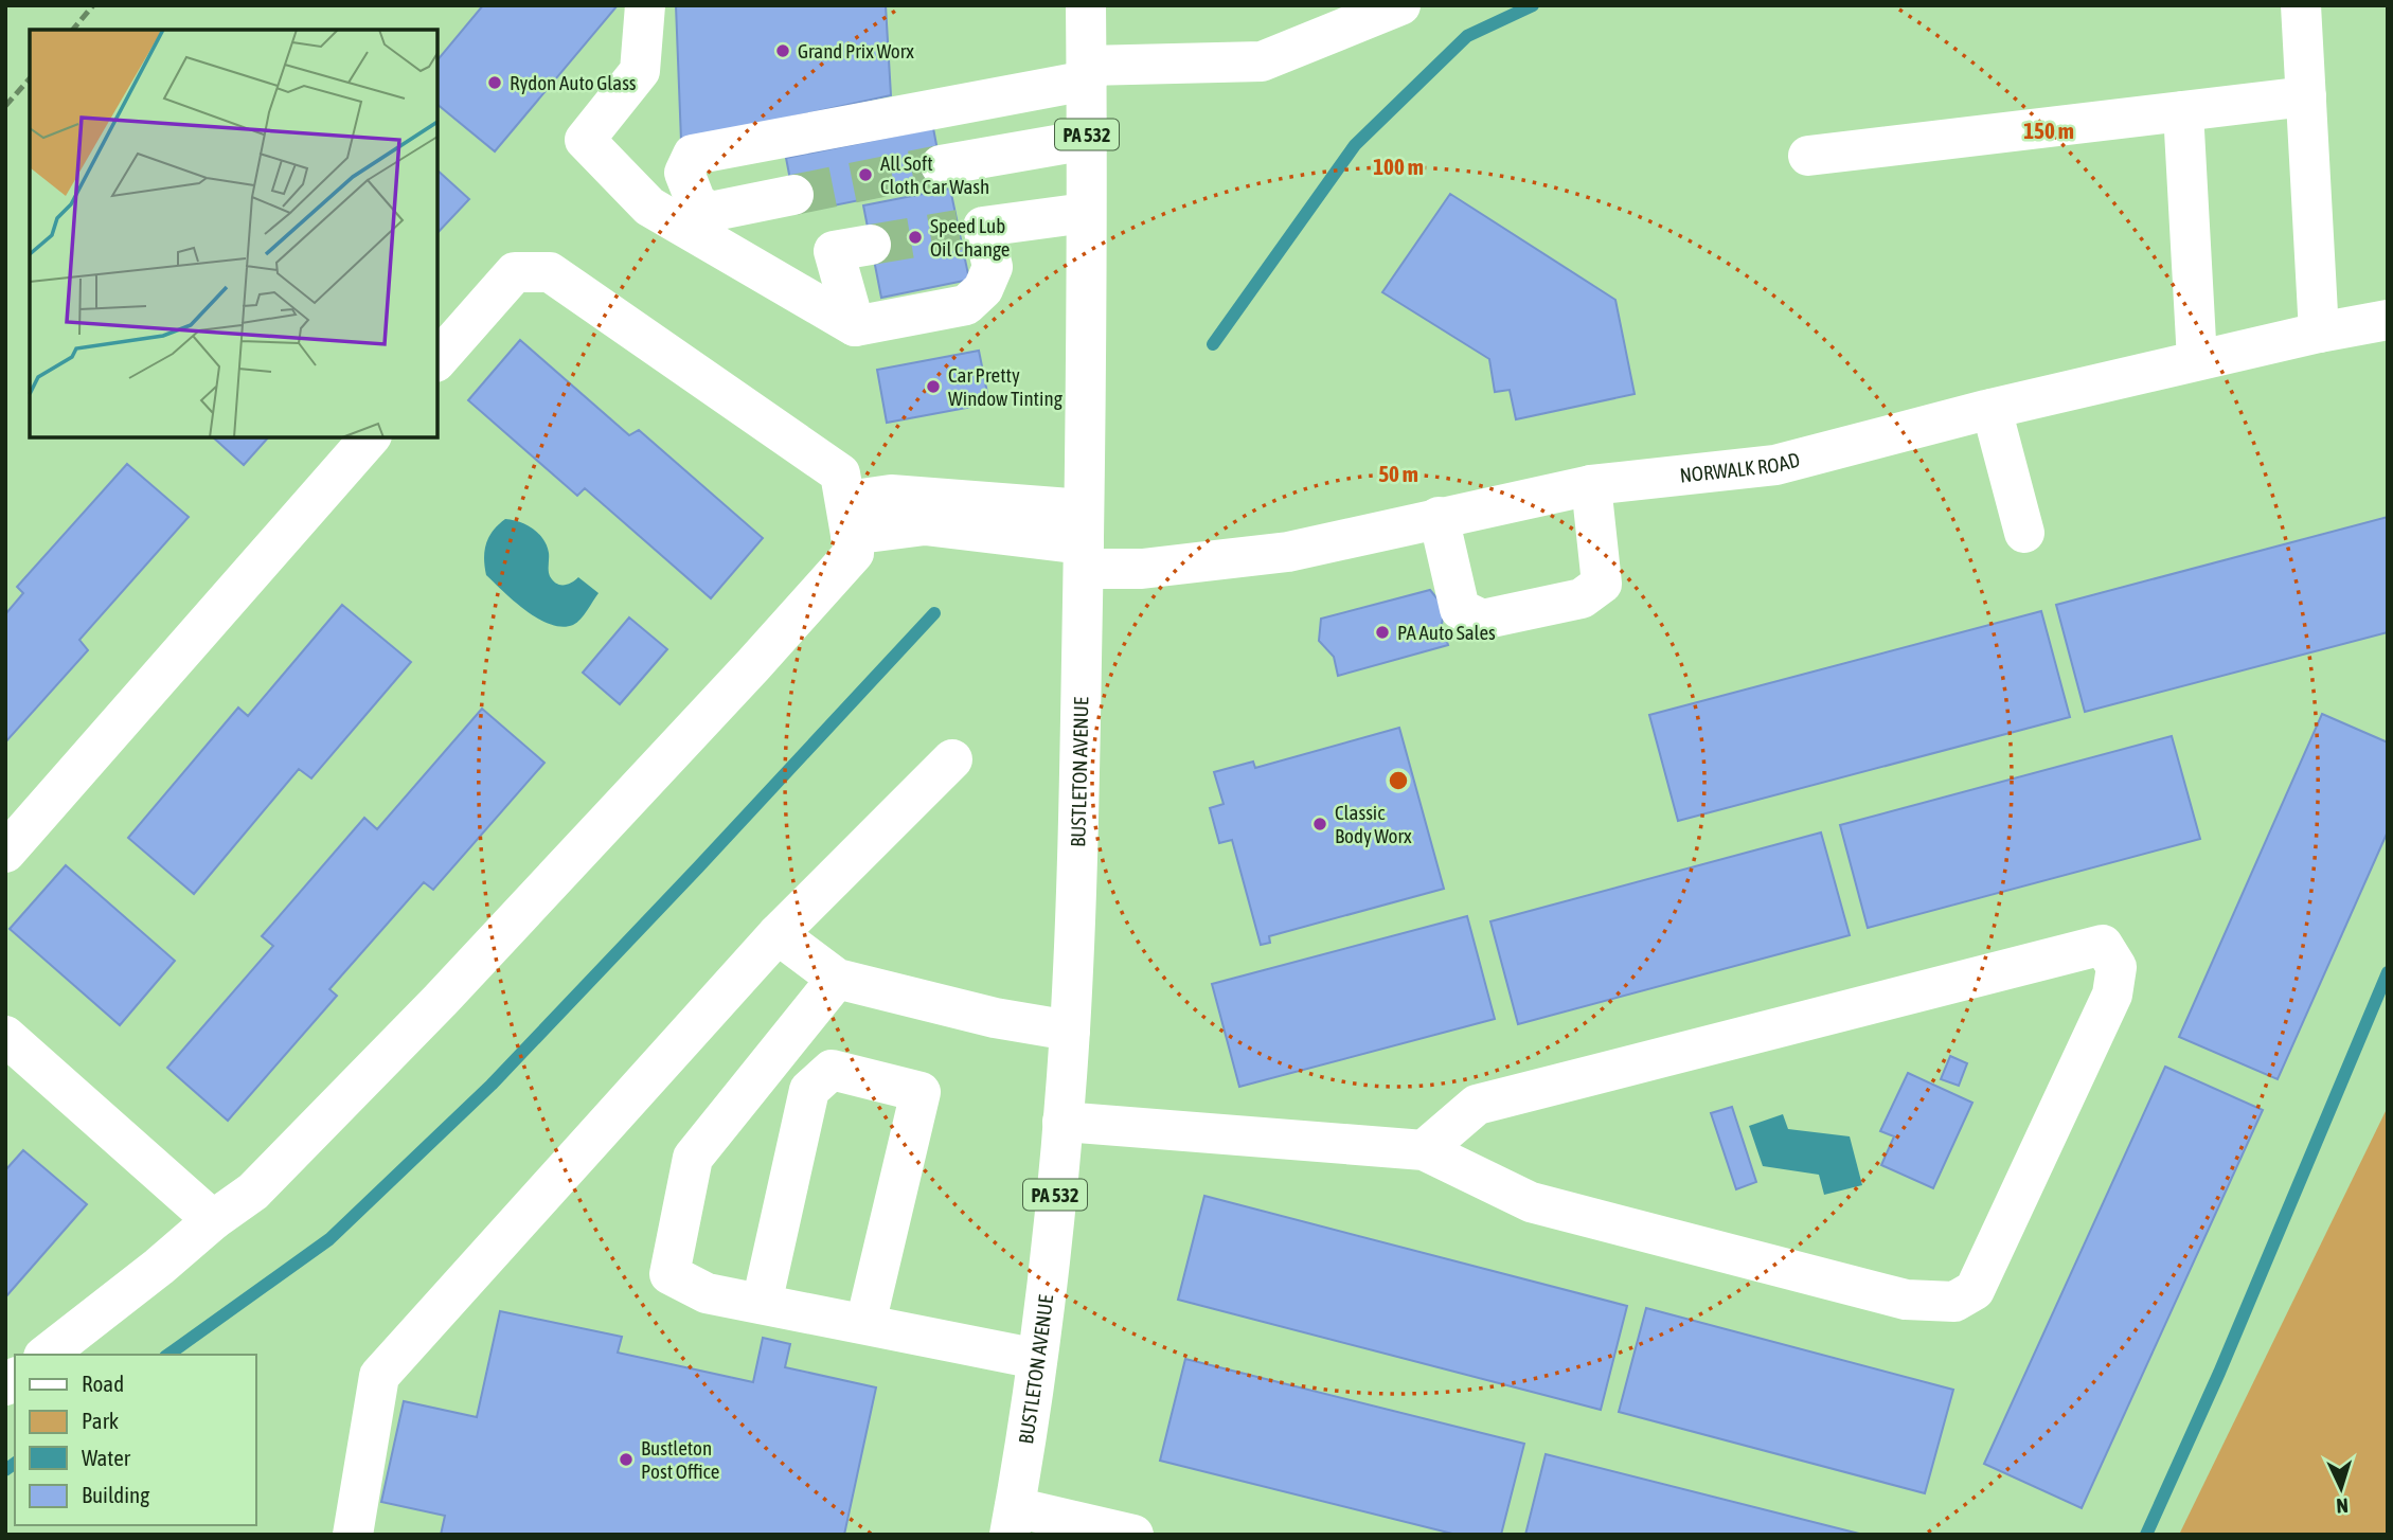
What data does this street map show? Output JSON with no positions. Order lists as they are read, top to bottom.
{
  "streets": {
    "main road": ["PA 532", "NORWALK ROAD", "BUSTLETON AVENUE"]
  },
  "crossings": [
    ["NORWALK ROAD", "BUSTLETON AVENUE"]
  ],
  "places": [
    "Grand Prix Worx",
    "Rydon Auto Glass",
    "All Soft Cloth Car Wash",
    "Speed Lub Oil Change",
    "Car Pretty Window Tinting",
    "PA Auto Sales",
    "Classic Body Worx",
    "Bustleton Post Office"
  ],
  "legend": [
    "Road",
    "Park",
    "Water",
    "Building"
  ],
  "north": "bottom",
  "rings": ["150 m", "100 m", "50 m"]
}
